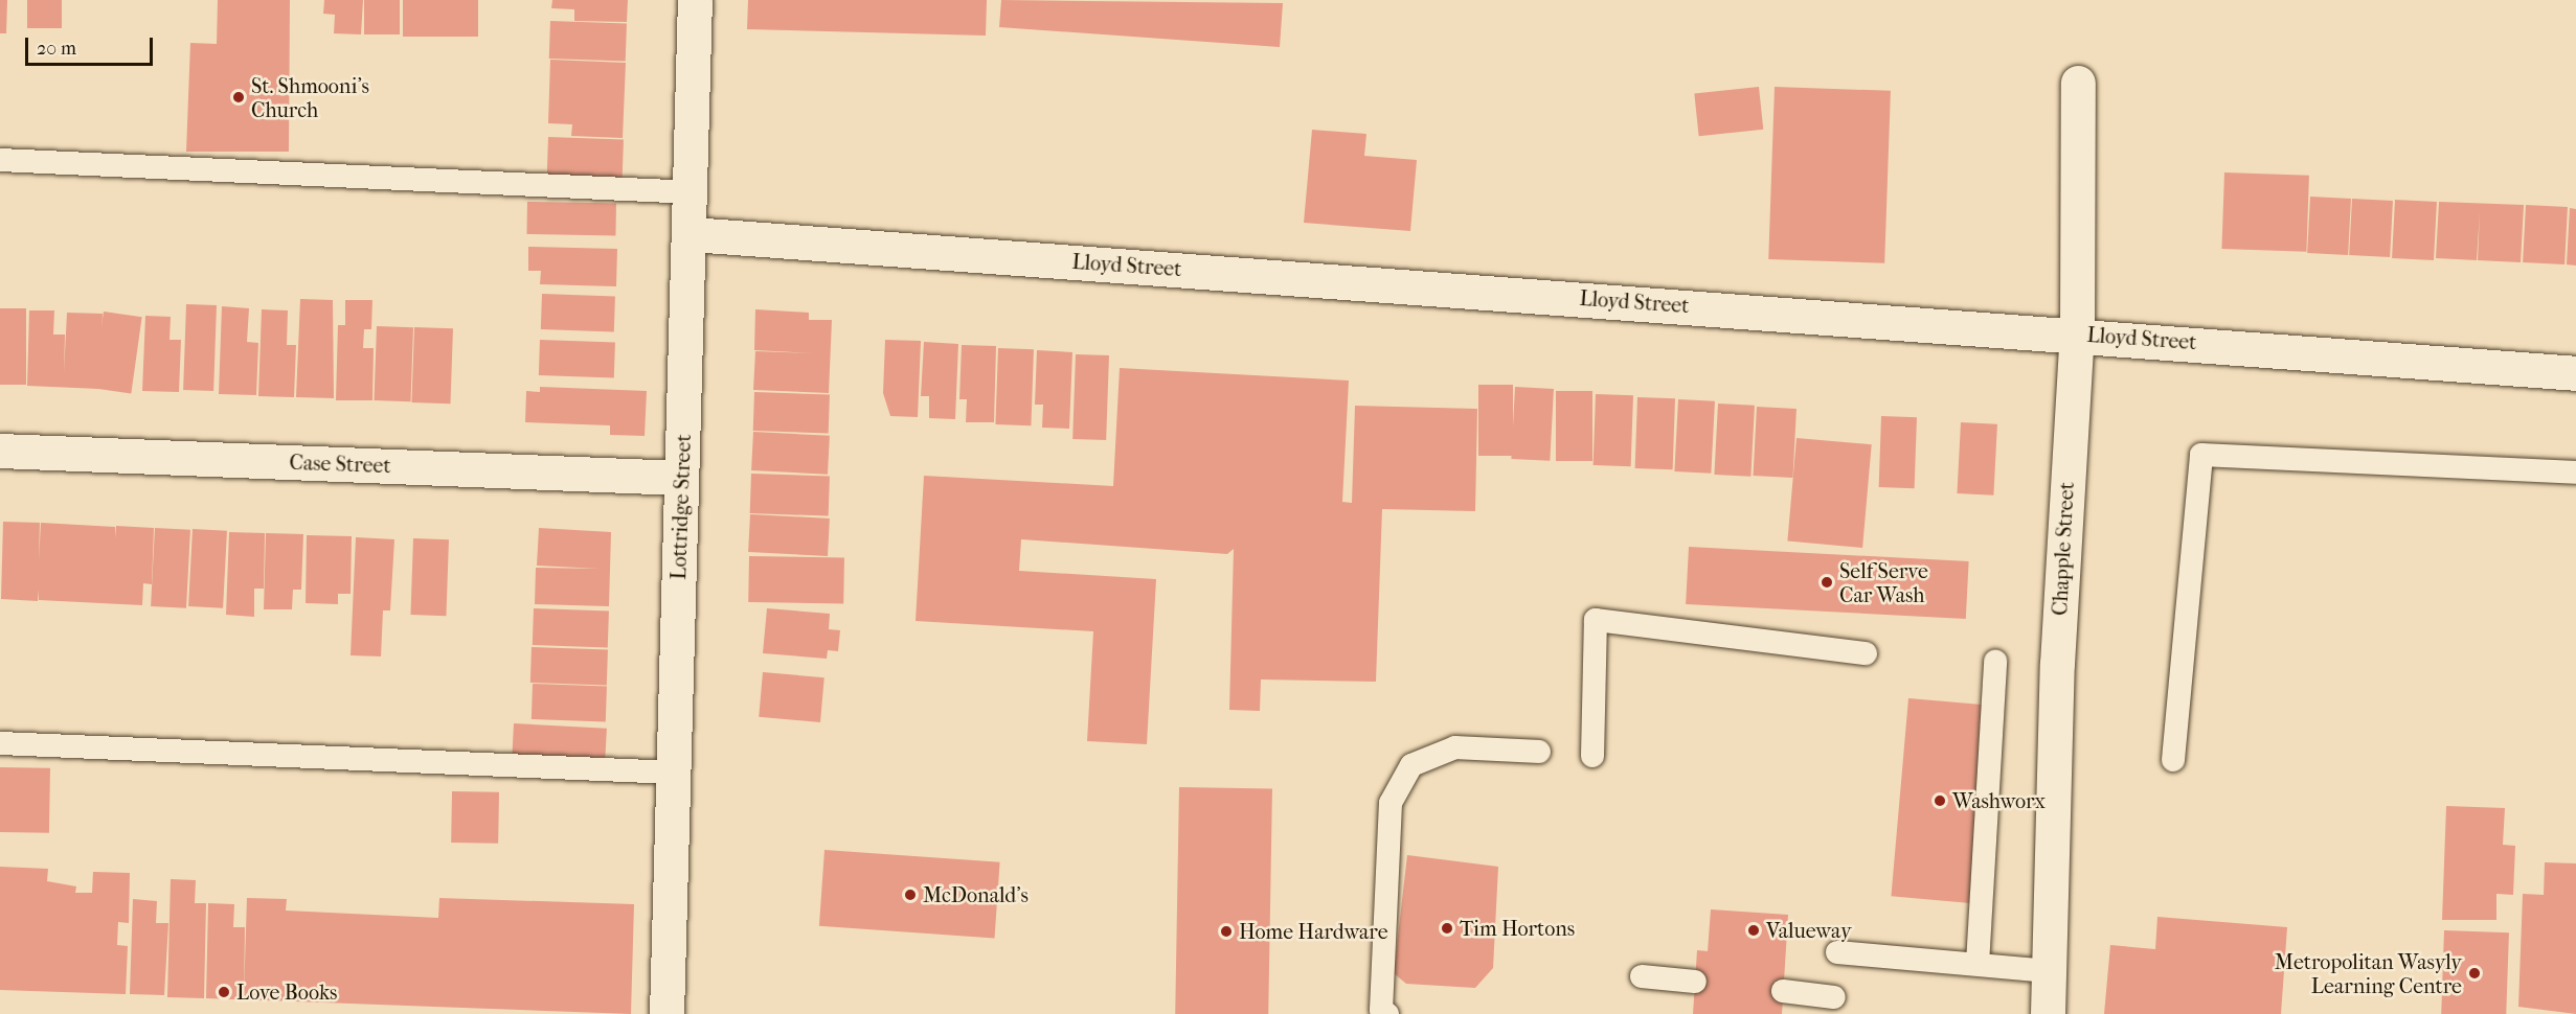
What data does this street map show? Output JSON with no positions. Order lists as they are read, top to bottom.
{
  "streets": {
    "street": [
      "Lloyd Street",
      "Case Street",
      "Lottridge Street",
      "Chapple Street"
    ]
  },
  "crossings": [
    ["Lloyd Street", "Lottridge Street"],
    ["Lloyd Street", "Chapple Street"],
    ["Case Street", "Lottridge Street"]
  ],
  "places": [
    "St. Shmooni's Church",
    "Self Serve Car Wash",
    "Washworx",
    "McDonald's",
    "Tim Hortons",
    "Valueway",
    "Home Hardware",
    "Metropolitan Wasyly Learning Centre",
    "Love Books"
  ],
  "scale_bar": "20 m"
}
